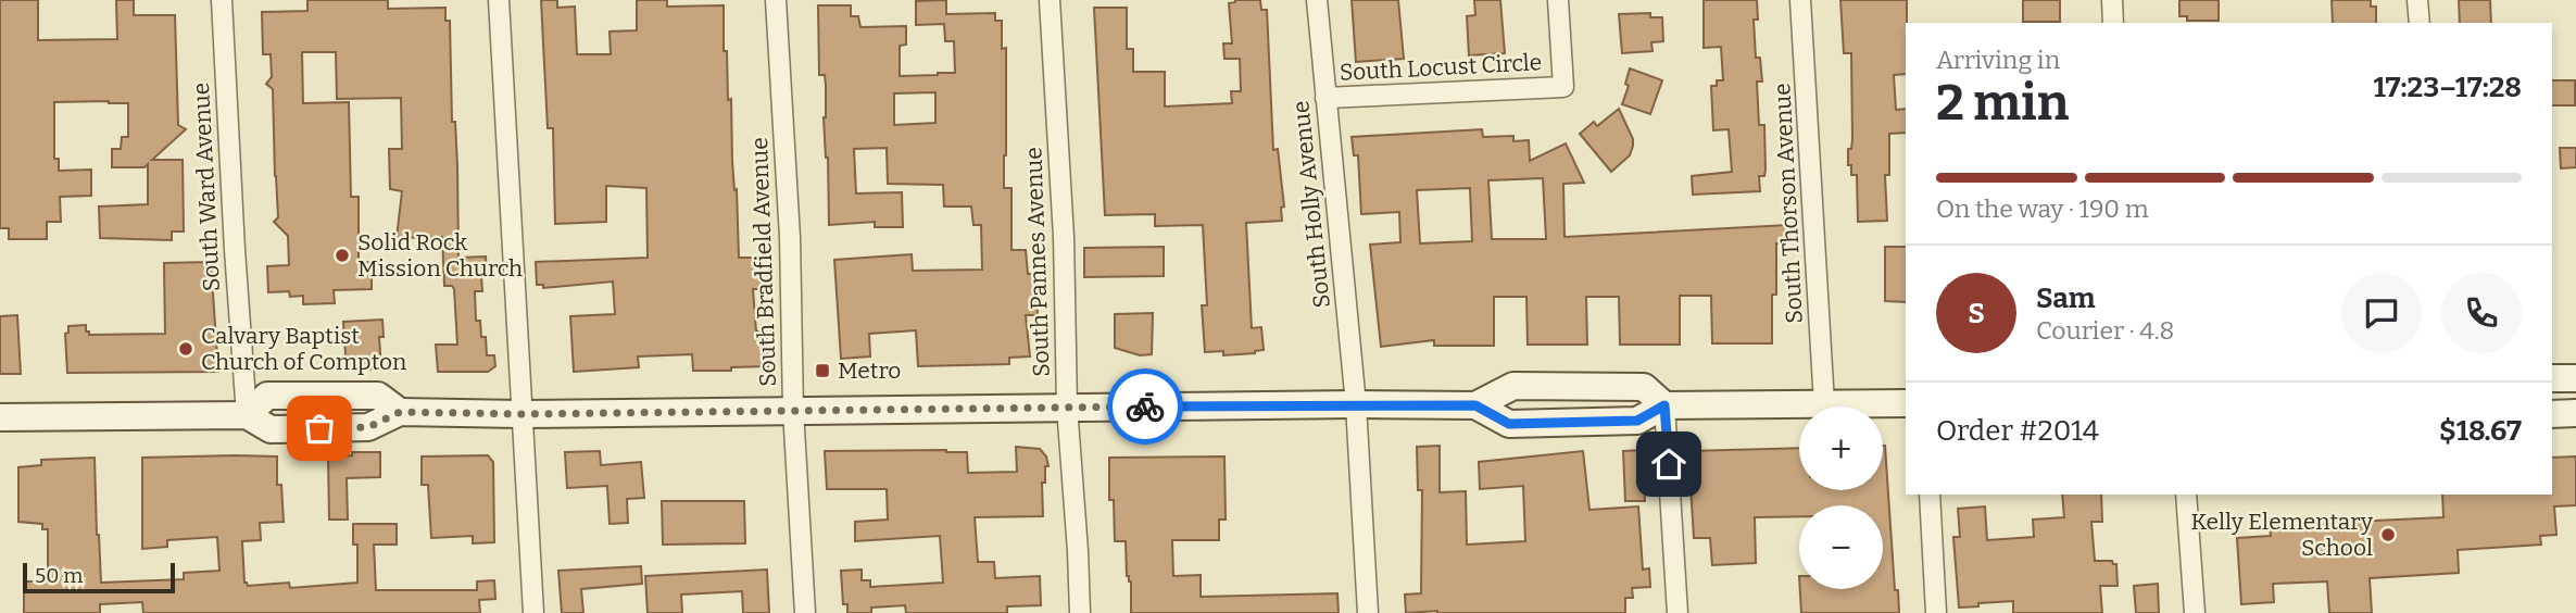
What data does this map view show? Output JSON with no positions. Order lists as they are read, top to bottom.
{
  "streets": {
    "street": [
      "South Locust Circle",
      "South Ward Avenue",
      "South Thorson Avenue",
      "South Holly Avenue",
      "South Bradfield Avenue",
      "South Pannes Avenue"
    ]
  },
  "crossings": [
    ["South Locust Circle", "South Holly Avenue"]
  ],
  "places": {
    "other": ["Solid Rock Mission Church", "Calvary Baptist Church of Compton", "Kelly Elementary School"],
    "transit": ["Metro"]
  },
  "scale_bar": "50 m",
  "page": {
    "heading": ["2 min", "Arriving in", "17:23–17:28"],
    "panel": [
      "Sam",
      "Courier · 4.8",
      "Order #2014",
      "$18.67"
    ],
    "bar": "On the way · 190 m",
    "round": "S",
    "map_buttons": ["+", "−"],
    "scale": "50 m"
  }
}
